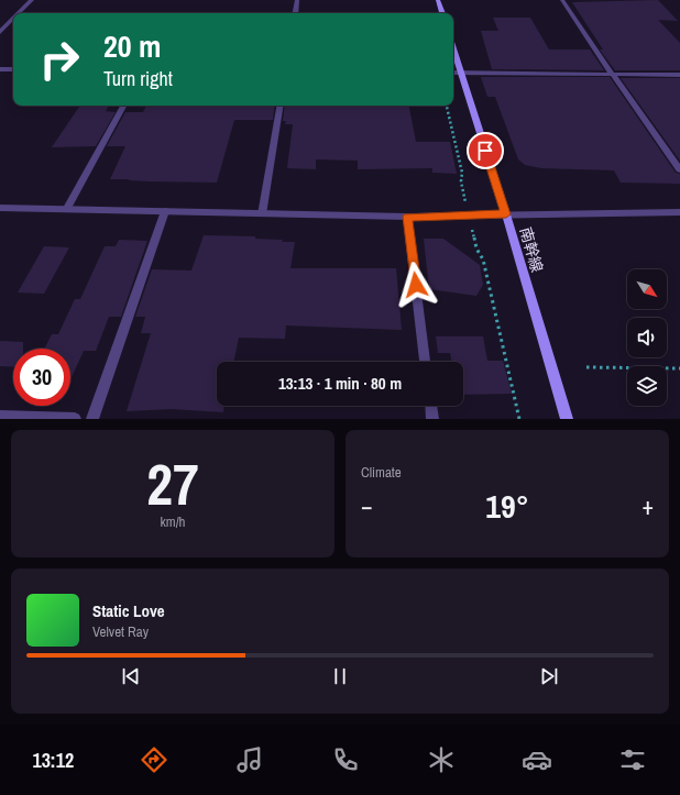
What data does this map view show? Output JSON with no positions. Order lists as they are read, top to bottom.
{
  "streets": {
    "main road": ["南幹線"]
  },
  "north": "bottom right",
  "page": {
    "turn": ["20 m", "Turn right"],
    "limit": "30",
    "trip": "13:13 · 1 min · 80 m",
    "tile": [
      ["27", "km/h"],
      "Climate"
    ],
    "heat": ["−", "19°", "+"],
    "song": ["Static Love", "Velvet Ray"],
    "tabs": "13:12"
  }
}
